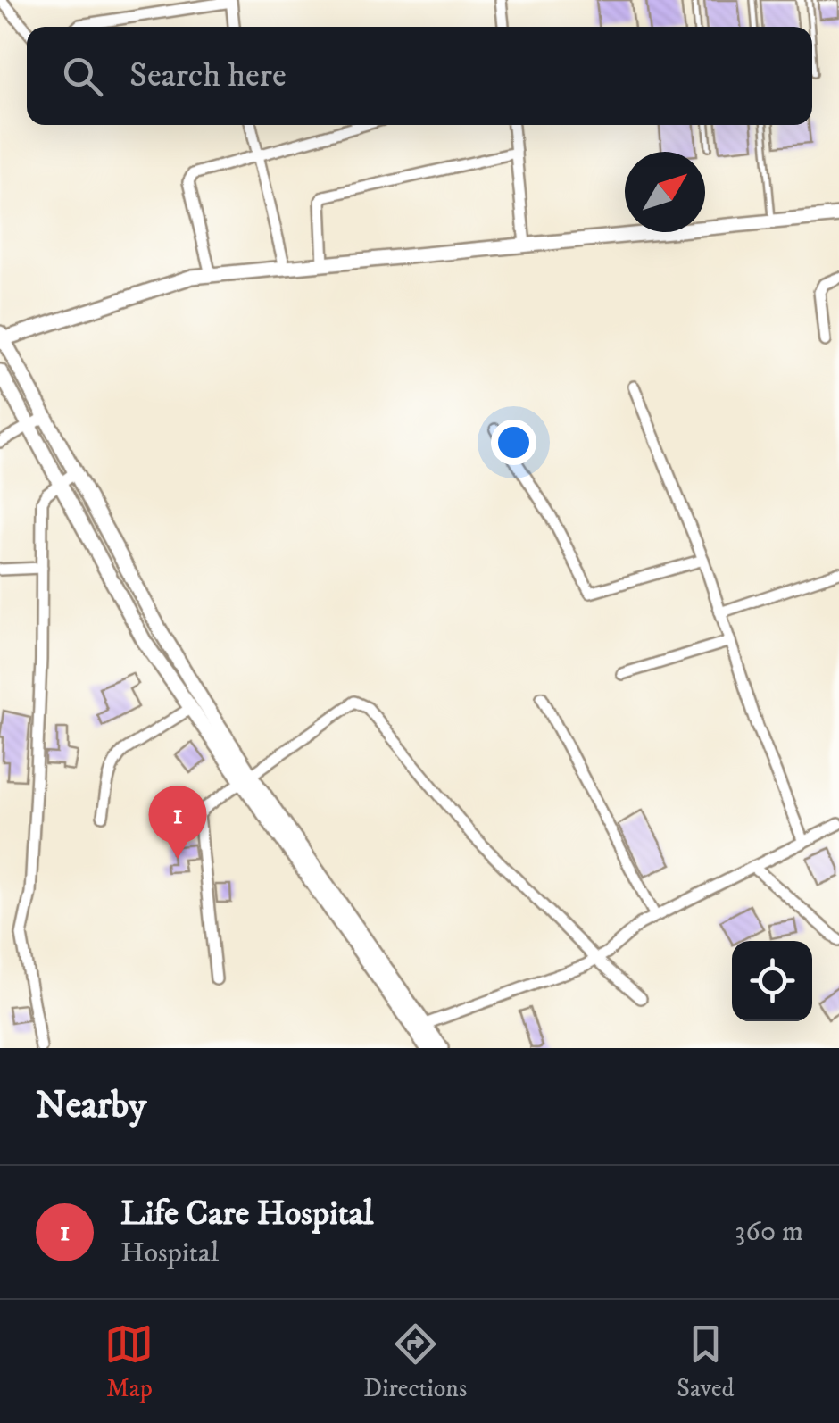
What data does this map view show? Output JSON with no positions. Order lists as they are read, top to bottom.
{
  "north": "top right",
  "page": {
    "search": "Search here",
    "pins": "1",
    "heading": "Nearby",
    "list": [
      {
        "mark": "1",
        "name": "Life Care Hospital",
        "note": "Hospital",
        "value": "360 m"
      }
    ],
    "nav": ["Map", "Directions", "Saved"]
  }
}
